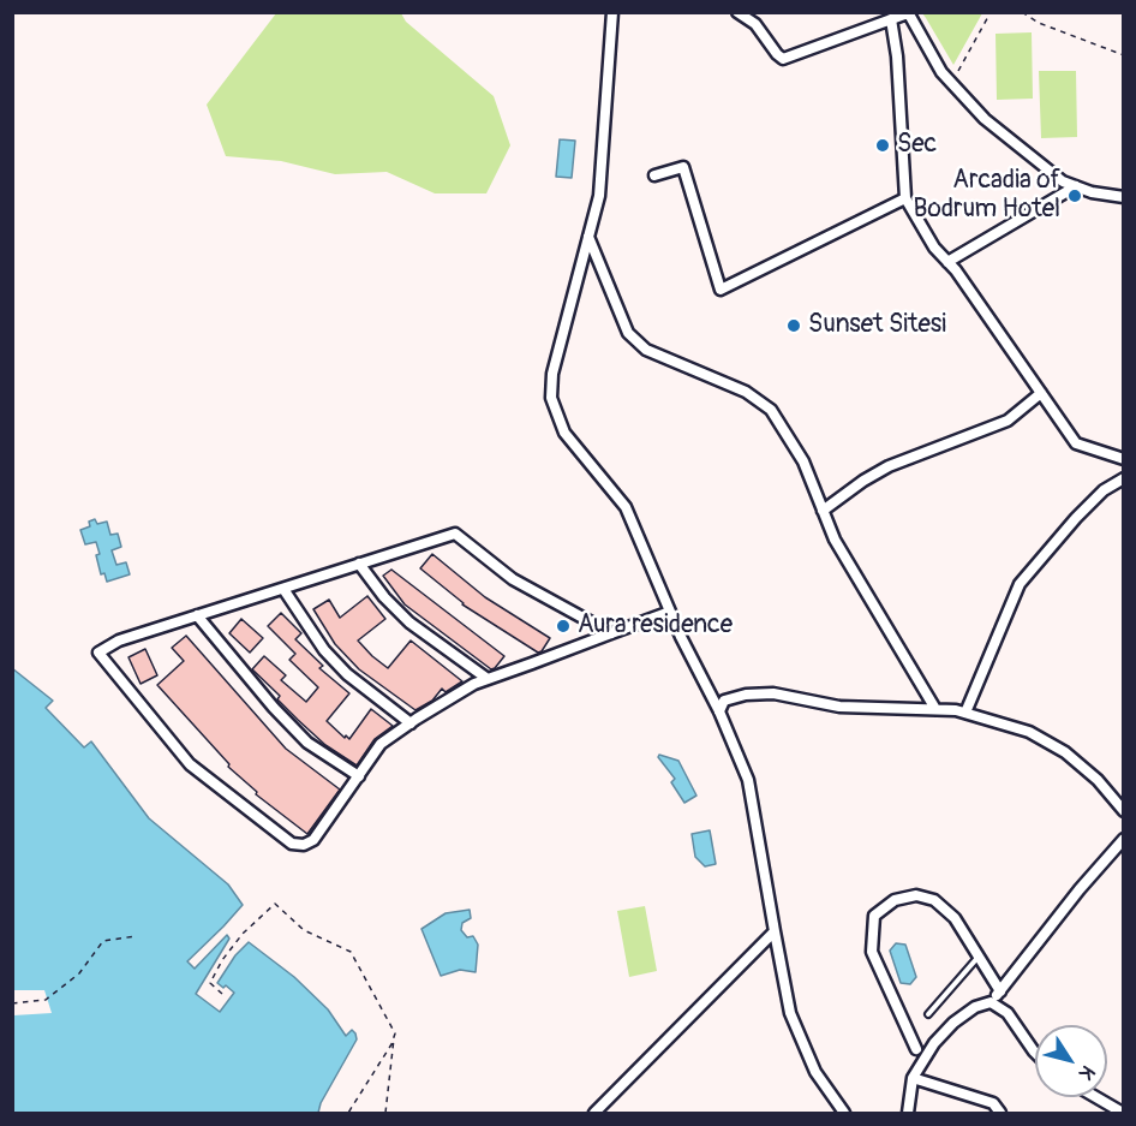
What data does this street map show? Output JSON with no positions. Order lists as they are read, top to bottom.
{
  "places": [
    "Sec",
    "Arcadia of Bodrum Hotel",
    "Sunset Sitesi",
    "Aura residence"
  ],
  "north": "bottom right"
}
